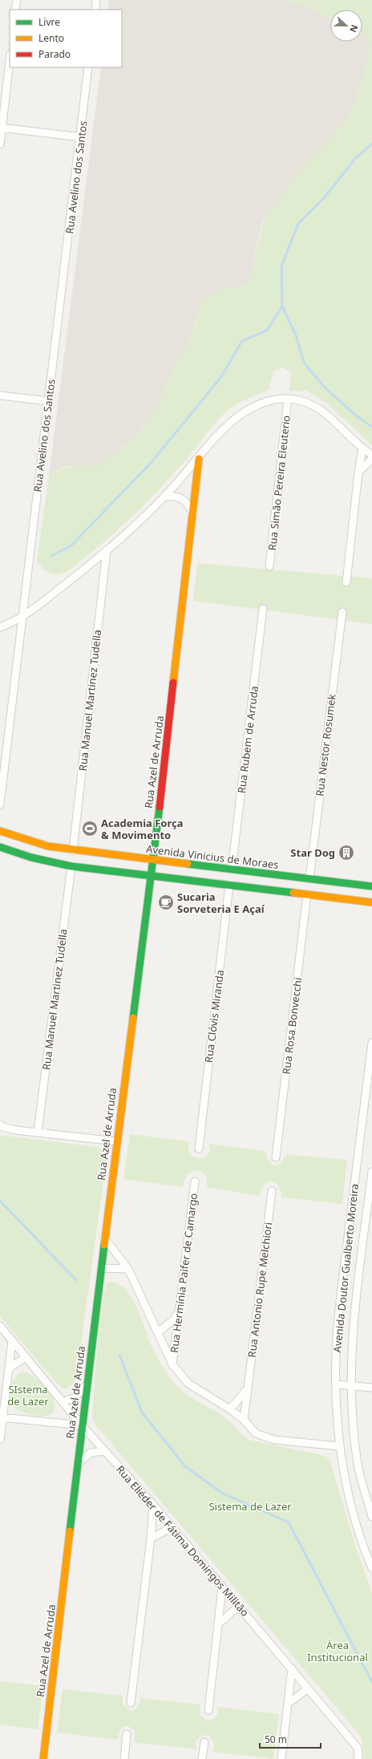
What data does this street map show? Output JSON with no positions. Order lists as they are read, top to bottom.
{
  "streets": {
    "street": [
      "Rua Avelino dos Santos",
      "Rua Simão Pereira Eleuterio",
      "Rua Manuel Martinez Tudella",
      "Rua Rubem de Arruda",
      "Rua Nestor Rosumek",
      "Rua Azel de Arruda",
      "Avenida Vinicius de Moraes",
      "Rua Clóvis Miranda",
      "Rua Rosa Bonvecchi",
      "Avenida Doutor Gualberto Moreira",
      "Rua Hermínia Paifer de Camargo",
      "Rua Antonio Rupe Melchiori",
      "Rua Eliéder de Fátima Domingos Militão"
    ]
  },
  "crossings": [
    ["Rua Manuel Martinez Tudella", "Avenida Vinicius de Moraes"],
    ["Rua Rubem de Arruda", "Avenida Vinicius de Moraes"],
    ["Rua Nestor Rosumek", "Avenida Vinicius de Moraes"],
    ["Rua Azel de Arruda", "Avenida Vinicius de Moraes"],
    ["Rua Azel de Arruda", "Rua Eliéder de Fátima Domingos Militão"]
  ],
  "parks": ["SIstema de Lazer", "Sistema de Lazer", "Área Institucional"],
  "places": {
    "sports": ["Academia Força & Movimento"],
    "building": ["Star Dog"],
    "cafe": ["Sucaria Sorveteria E Açaí"]
  },
  "legend": ["Livre", "Lento", "Parado"],
  "scale_bar": "50 m",
  "north": "right"
}
